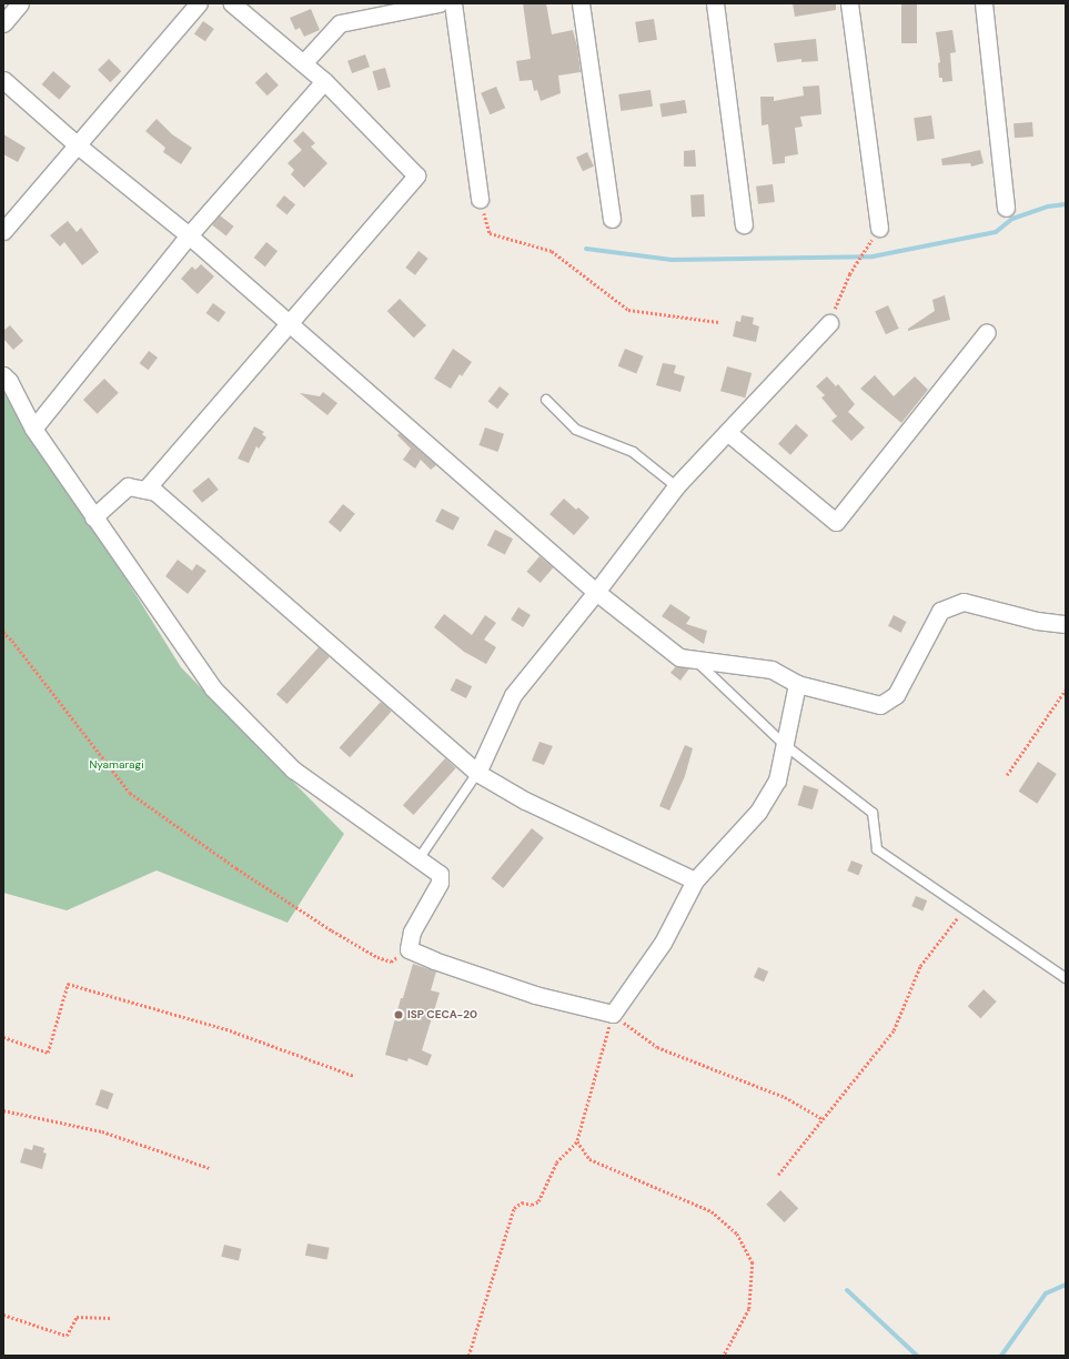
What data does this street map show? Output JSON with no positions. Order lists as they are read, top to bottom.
{
  "parks": ["Nyamaragi"],
  "places": ["ISP CECA-20"]
}
